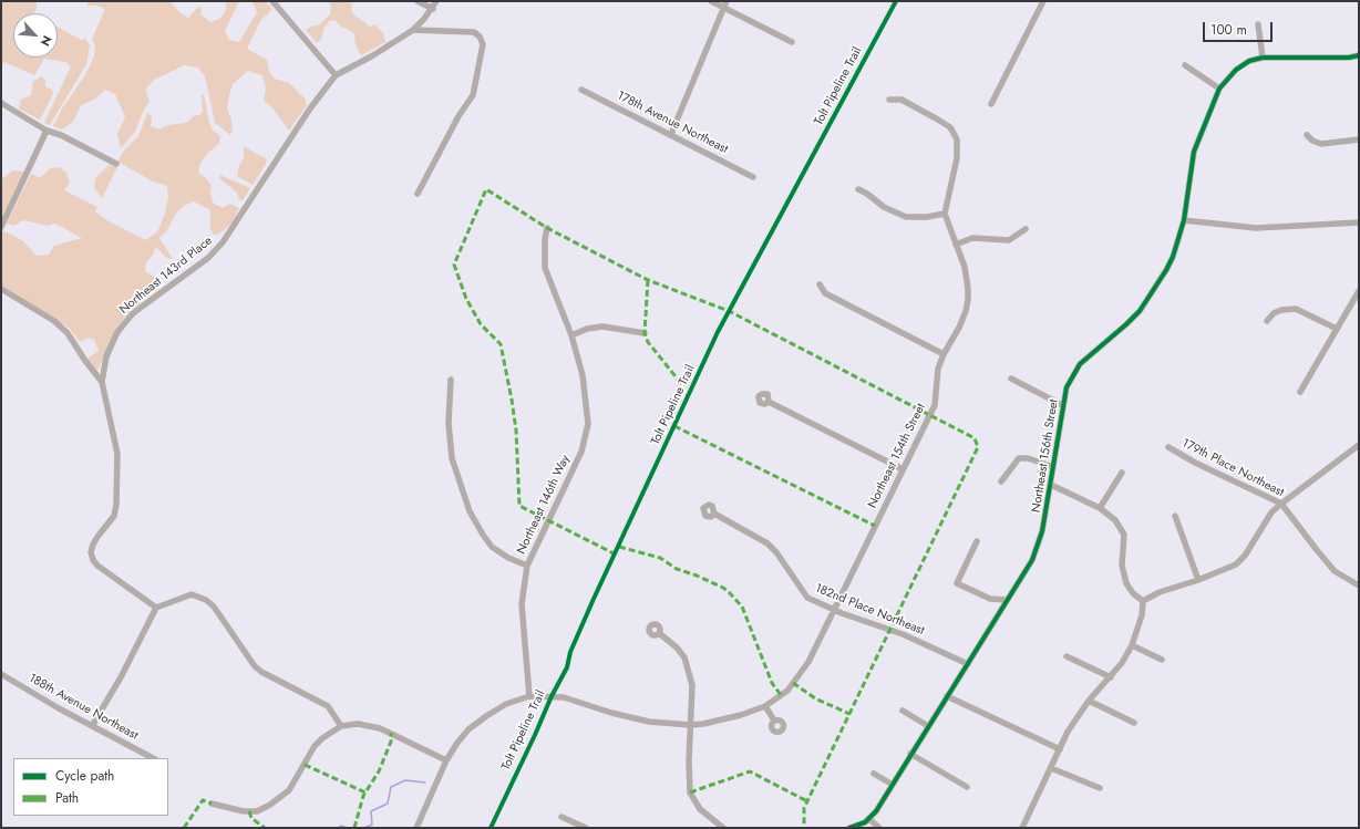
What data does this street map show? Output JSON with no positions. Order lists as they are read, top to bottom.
{
  "streets": {
    "street": [
      "178th Avenue Northeast",
      "Northeast 143rd Place",
      "Northeast 154th Street",
      "Northeast 156th Street",
      "179th Place Northeast",
      "Northeast 146th Way",
      "182nd Place Northeast",
      "188th Avenue Northeast"
    ],
    "cycle path": ["Tolt Pipeline Trail"]
  },
  "crossings": [
    ["Northeast 154th Street", "Northeast 146th Way"],
    ["Northeast 154th Street", "182nd Place Northeast"],
    ["Northeast 156th Street", "182nd Place Northeast"]
  ],
  "legend": ["Cycle path", "Path"],
  "scale_bar": "100 m",
  "north": "bottom right"
}
